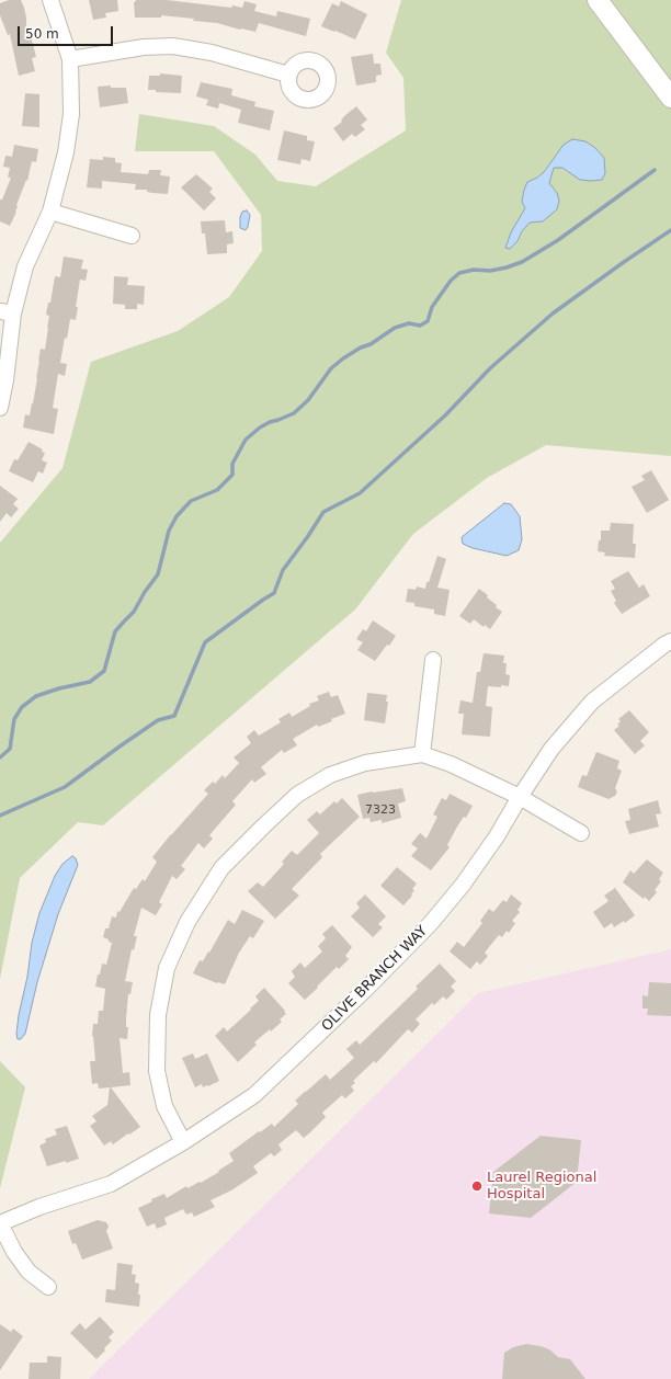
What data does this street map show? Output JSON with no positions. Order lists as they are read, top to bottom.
{
  "streets": {
    "street": ["OLIVE BRANCH WAY"]
  },
  "places": ["Laurel Regional Hospital"],
  "house_numbers": ["7323"],
  "scale_bar": "50 m"
}
